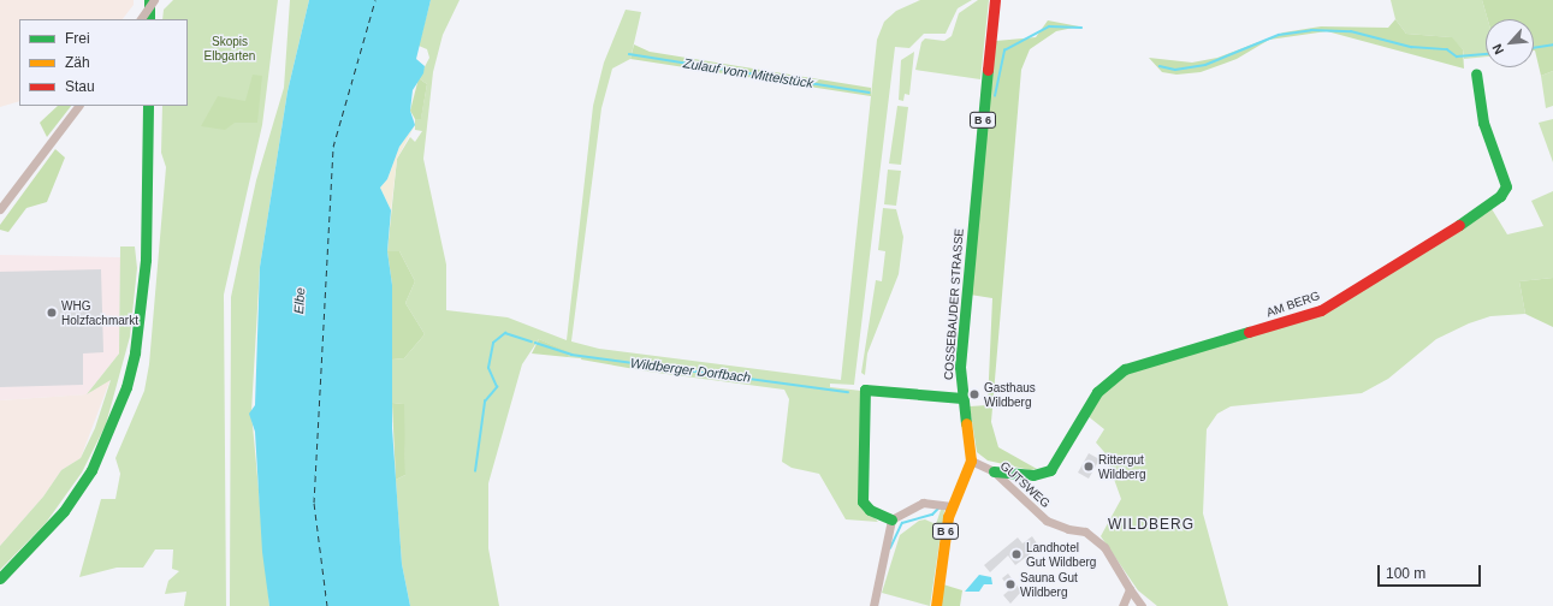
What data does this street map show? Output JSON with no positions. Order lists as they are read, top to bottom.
{
  "streets": {
    "main road": ["B 6", "COSSEBAUDER STRASSE", "AM BERG"],
    "street": ["GUTSWEG"]
  },
  "crossings": [
    ["B 6", "COSSEBAUDER STRASSE"],
    ["B 6", "GUTSWEG"],
    ["COSSEBAUDER STRASSE", "GUTSWEG"],
    ["AM BERG", "GUTSWEG"]
  ],
  "districts": ["WILDBERG"],
  "water": ["Zulauf vom Mittelstück", "Elbe", "Wildberger Dorfbach"],
  "parks": ["Skopis Elbgarten"],
  "places": [
    "WHG Holzfachmarkt",
    "Gasthaus Wildberg",
    "Rittergut Wildberg",
    "Landhotel Gut Wildberg",
    "Sauna Gut Wildberg"
  ],
  "legend": ["Frei", "Zäh", "Stau"],
  "scale_bar": "100 m",
  "north": "bottom left"
}
